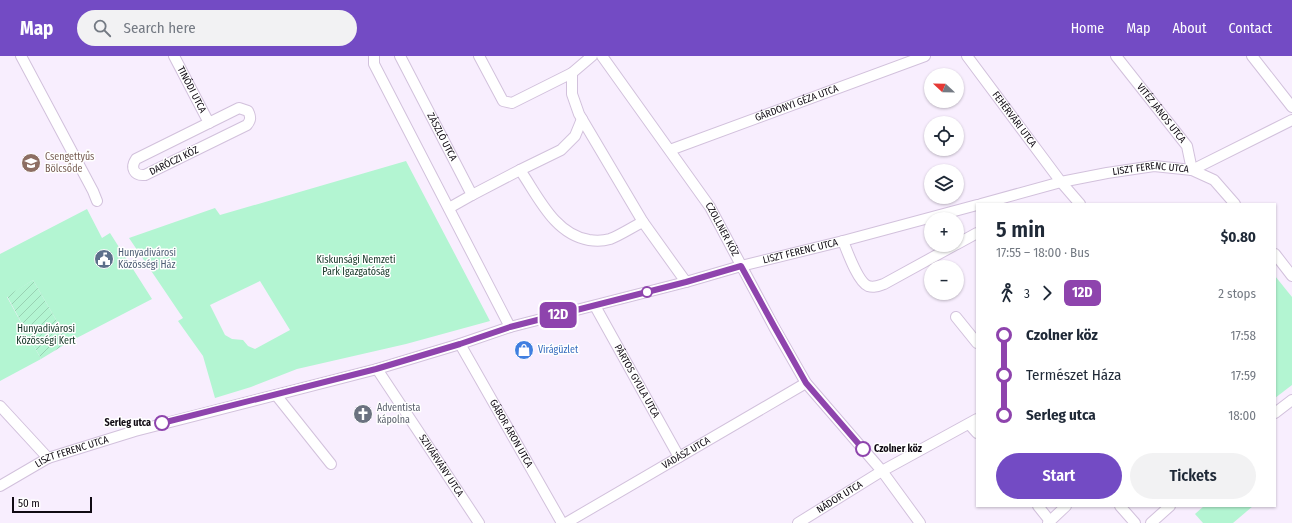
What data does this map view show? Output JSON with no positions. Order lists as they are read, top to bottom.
{
  "streets": {
    "street": [
      "TINÓDI UTCA",
      "GÁRDONYI GÉZA UTCA",
      "VITÉZ JÁNOS UTCA",
      "FEHÉRVÁRI UTCA",
      "ZÁSZLÓ UTCA",
      "DARÓCZI KÖZ",
      "LISZT FERENC UTCA",
      "CZOLLNER KÖZ",
      "PÁRTOS GYULA UTCA",
      "GÁBOR ÁRON UTCA",
      "VADÁSZ UTCA",
      "SZIVÁRVÁNY UTCA",
      "NÁDOR UTCA"
    ]
  },
  "crossings": [
    ["TINÓDI UTCA", "DARÓCZI KÖZ"],
    ["GÁRDONYI GÉZA UTCA", "CZOLLNER KÖZ"],
    ["VITÉZ JÁNOS UTCA", "LISZT FERENC UTCA"],
    ["FEHÉRVÁRI UTCA", "LISZT FERENC UTCA"],
    ["LISZT FERENC UTCA", "CZOLLNER KÖZ"],
    ["LISZT FERENC UTCA", "PÁRTOS GYULA UTCA"],
    ["LISZT FERENC UTCA", "GÁBOR ÁRON UTCA"],
    ["LISZT FERENC UTCA", "SZIVÁRVÁNY UTCA"],
    ["CZOLLNER KÖZ", "VADÁSZ UTCA"],
    ["CZOLLNER KÖZ", "NÁDOR UTCA"],
    ["PÁRTOS GYULA UTCA", "VADÁSZ UTCA"]
  ],
  "parks": ["Kiskunsági Nemzeti Park Igazgatóság", "Hunyadivárosi Közösségi Kert"],
  "places": {
    "school or university": ["Csengettyűs Bölcsőde"],
    "public building": ["Hunyadivárosi Közösségi Ház"],
    "shop": ["Virágüzlet"],
    "church": ["Adventista kápolna"],
    "other": ["Serleg utca", "Czolner köz"]
  },
  "lines": ["bus line 12D"],
  "scale_bar": "50 m",
  "north": "left",
  "page": {
    "header": "Map",
    "search": "Search here",
    "nav": [
      "Home",
      "Map",
      "About",
      "Contact"
    ],
    "on_map": "12D",
    "map_buttons": ["+", "−"],
    "heading": ["5 min", "17:55 – 18:00 · Bus", "$0.80"],
    "legs": ["3", "12D", "2 stops"],
    "list": [
      {
        "name": "Czolner köz",
        "value": "17:58"
      },
      {
        "name": "Természet Háza",
        "value": "17:59"
      },
      {
        "name": "Serleg utca",
        "value": "18:00"
      }
    ],
    "buttons": ["Start", "Tickets"],
    "scale": "50 m"
  }
}
